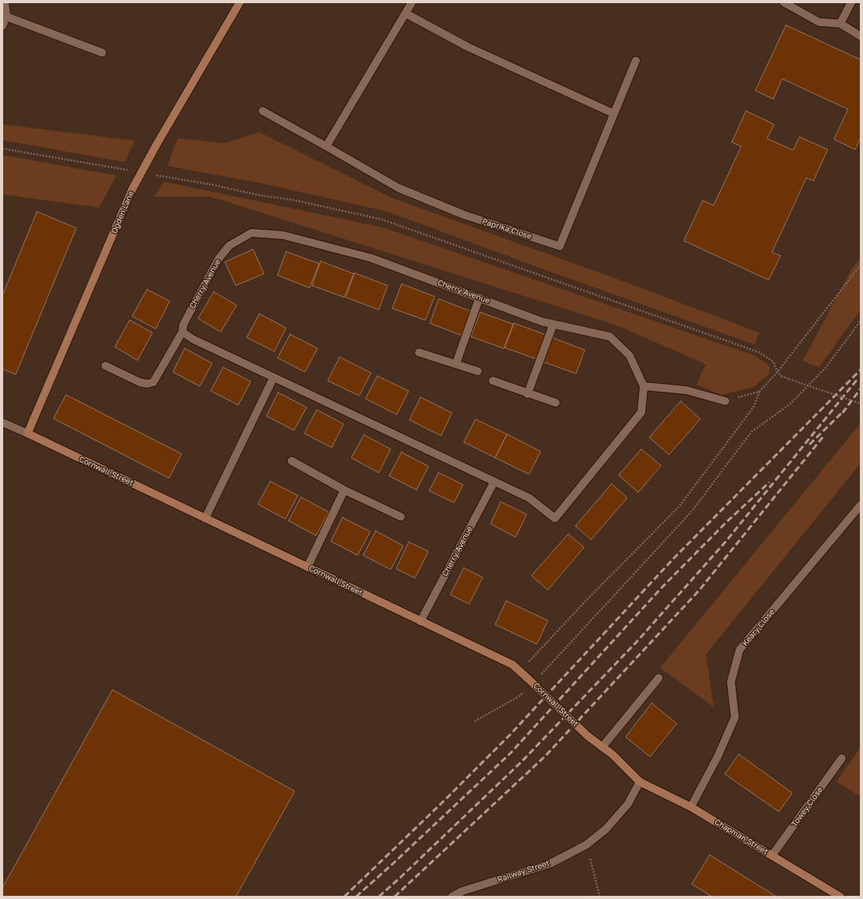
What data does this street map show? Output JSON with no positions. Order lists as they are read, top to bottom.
{
  "streets": {
    "street": [
      "Ogden Lane",
      "Paprika Close",
      "Cherry Avenue",
      "Cornwall Street",
      "Keary Close",
      "Towey Close",
      "Chapman Street",
      "Railway Street"
    ]
  },
  "crossings": [
    ["Ogden Lane", "Cornwall Street"],
    ["Cherry Avenue", "Cornwall Street"],
    ["Cornwall Street", "Chapman Street"],
    ["Cornwall Street", "Railway Street"],
    ["Keary Close", "Chapman Street"],
    ["Towey Close", "Chapman Street"],
    ["Chapman Street", "Railway Street"]
  ]
}
